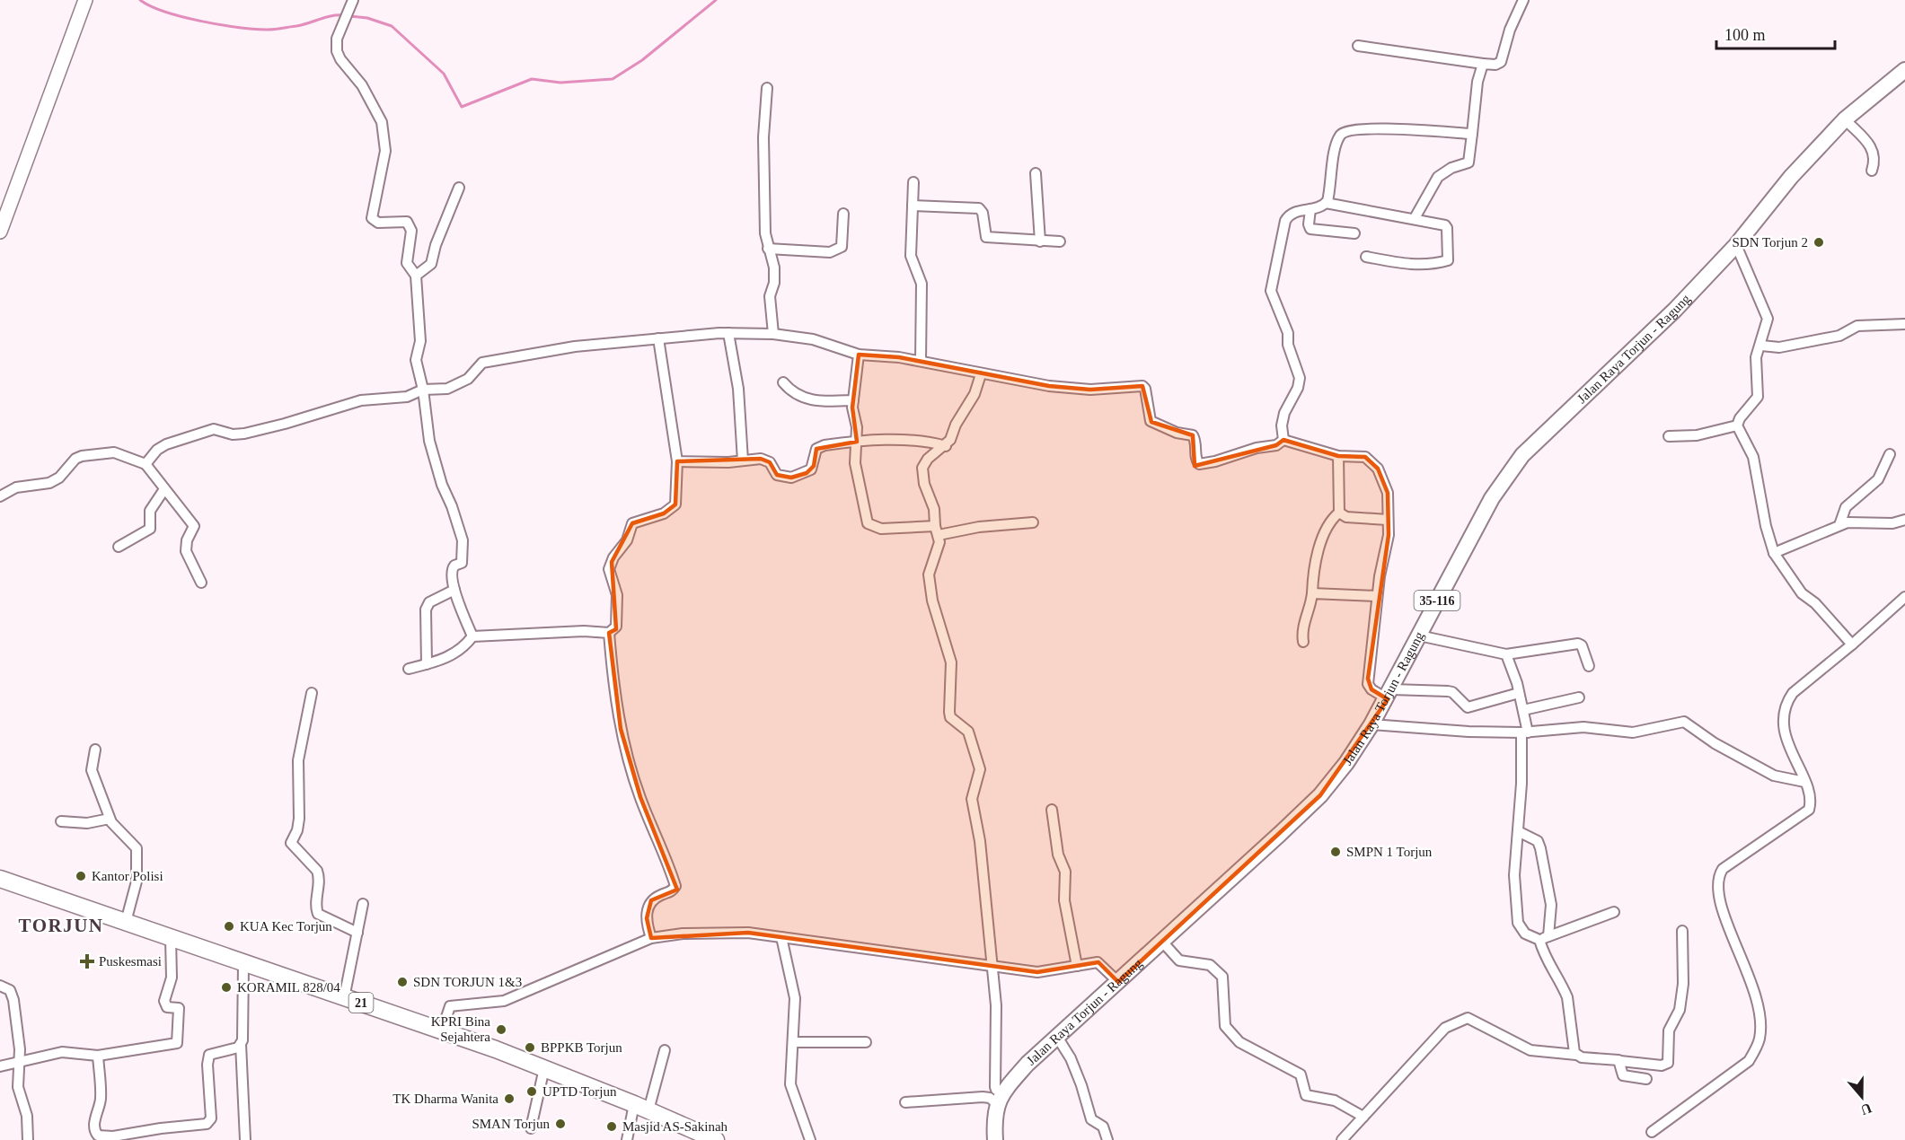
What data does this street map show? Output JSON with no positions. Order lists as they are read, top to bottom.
{
  "streets": {
    "highway": ["21"],
    "main road": ["Jalan Raya Torjun - Ragung", "35-116"]
  },
  "districts": ["TORJUN"],
  "places": {
    "other": [
      "SDN Torjun 2",
      "SMPN 1 Torjun",
      "Kantor Polisi",
      "KUA Kec Torjun",
      "SDN TORJUN 1&3",
      "KORAMIL 828/04",
      "KPRI Bina Sejahtera",
      "BPPKB Torjun",
      "UPTD Torjun",
      "TK Dharma Wanita",
      "SMAN Torjun",
      "Masjid AS-Sakinah"
    ],
    "health": ["Puskesmasi"]
  },
  "scale_bar": "100 m",
  "north": "bottom"
}
